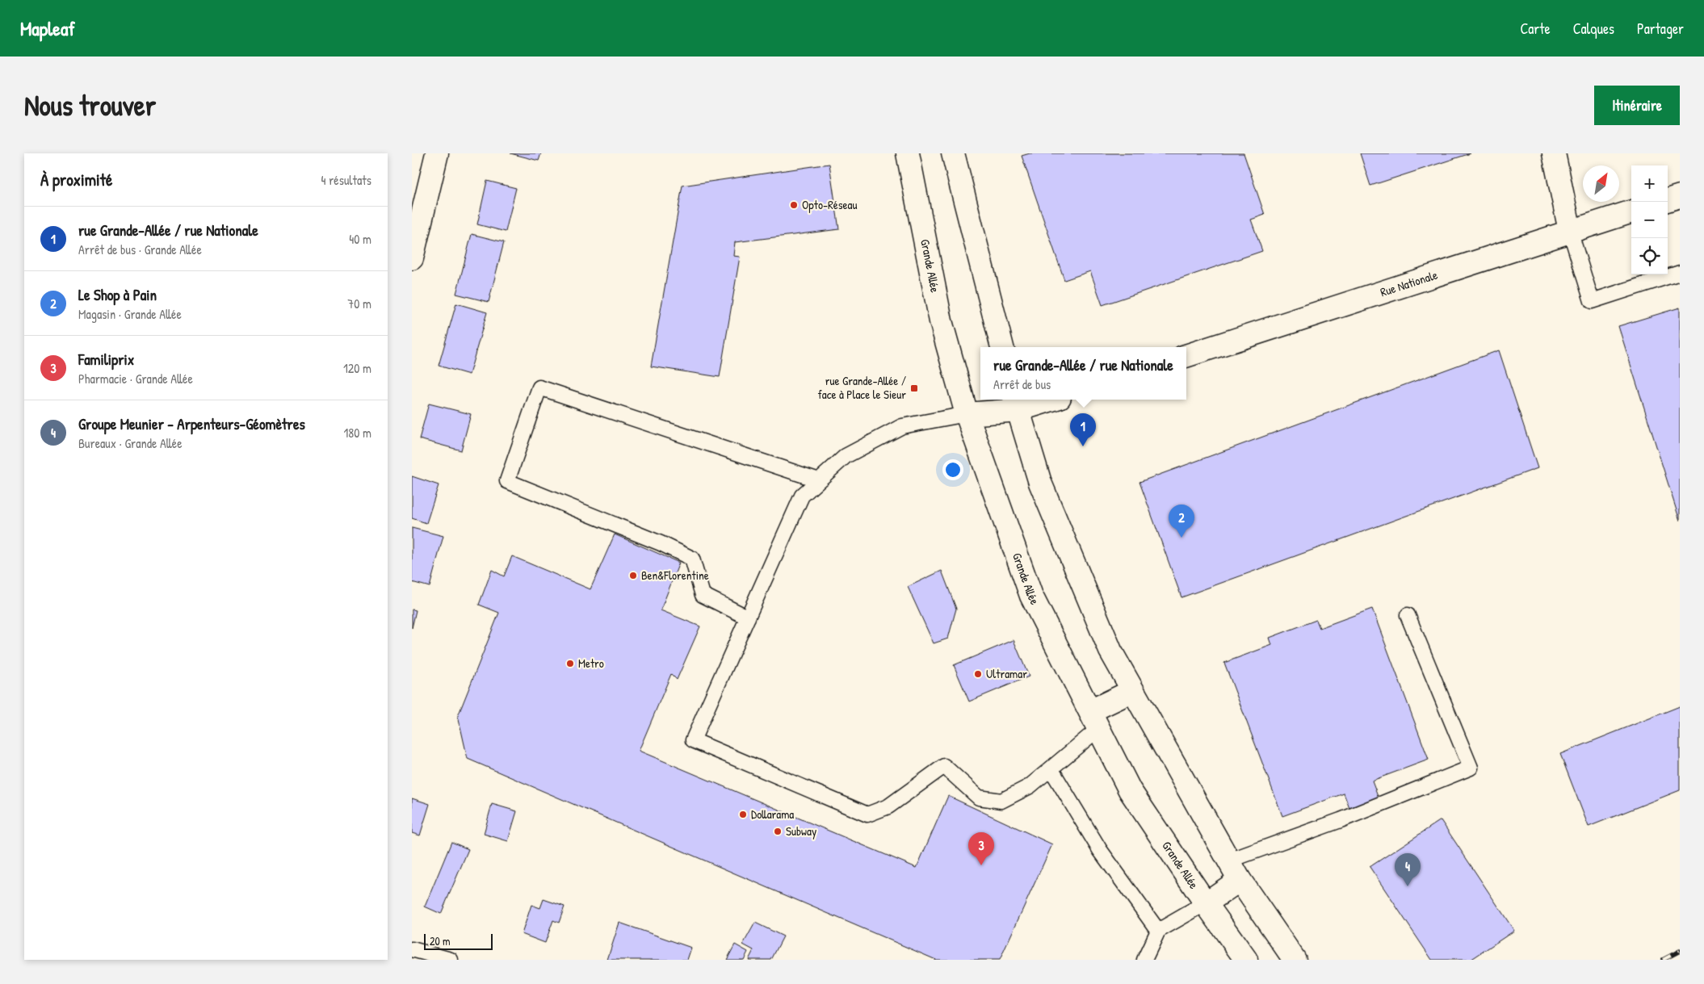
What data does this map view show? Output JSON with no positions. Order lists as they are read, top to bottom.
{
  "streets": {
    "street": ["Grande Allée", "Rue Nationale"]
  },
  "places": {
    "other": [
      "Opto-Réseau",
      "Ben&Florentine",
      "Metro",
      "Ultramar",
      "Dollarama",
      "Subway"
    ],
    "transit": ["rue Grande-Allée / face à Place le Sieur"]
  },
  "scale_bar": "20 m",
  "north": "top right",
  "page": {
    "header": "Mapleaf",
    "nav": ["Carte", "Calques", "Partager"],
    "buttons": "Itinéraire",
    "title": "Nous trouver",
    "heading": ["À proximité", "4 résultats"],
    "map_buttons": ["+", "−"],
    "list": [
      {
        "mark": "1",
        "name": "rue Grande-Allée / rue Nationale",
        "note": "Arrêt de bus · Grande Allée",
        "value": "40 m"
      },
      {
        "mark": "2",
        "name": "Le Shop à Pain",
        "note": "Magasin · Grande Allée",
        "value": "70 m"
      },
      {
        "mark": "3",
        "name": "Familiprix",
        "note": "Pharmacie · Grande Allée",
        "value": "120 m"
      },
      {
        "mark": "4",
        "name": "Groupe Meunier - Arpenteurs-Géomètres",
        "note": "Bureaux · Grande Allée",
        "value": "180 m"
      }
    ],
    "popup": ["rue Grande-Allée / rue Nationale", "Arrêt de bus"],
    "pins": [
      "1",
      "2",
      "3",
      "4"
    ],
    "scale": "20 m"
  }
}
